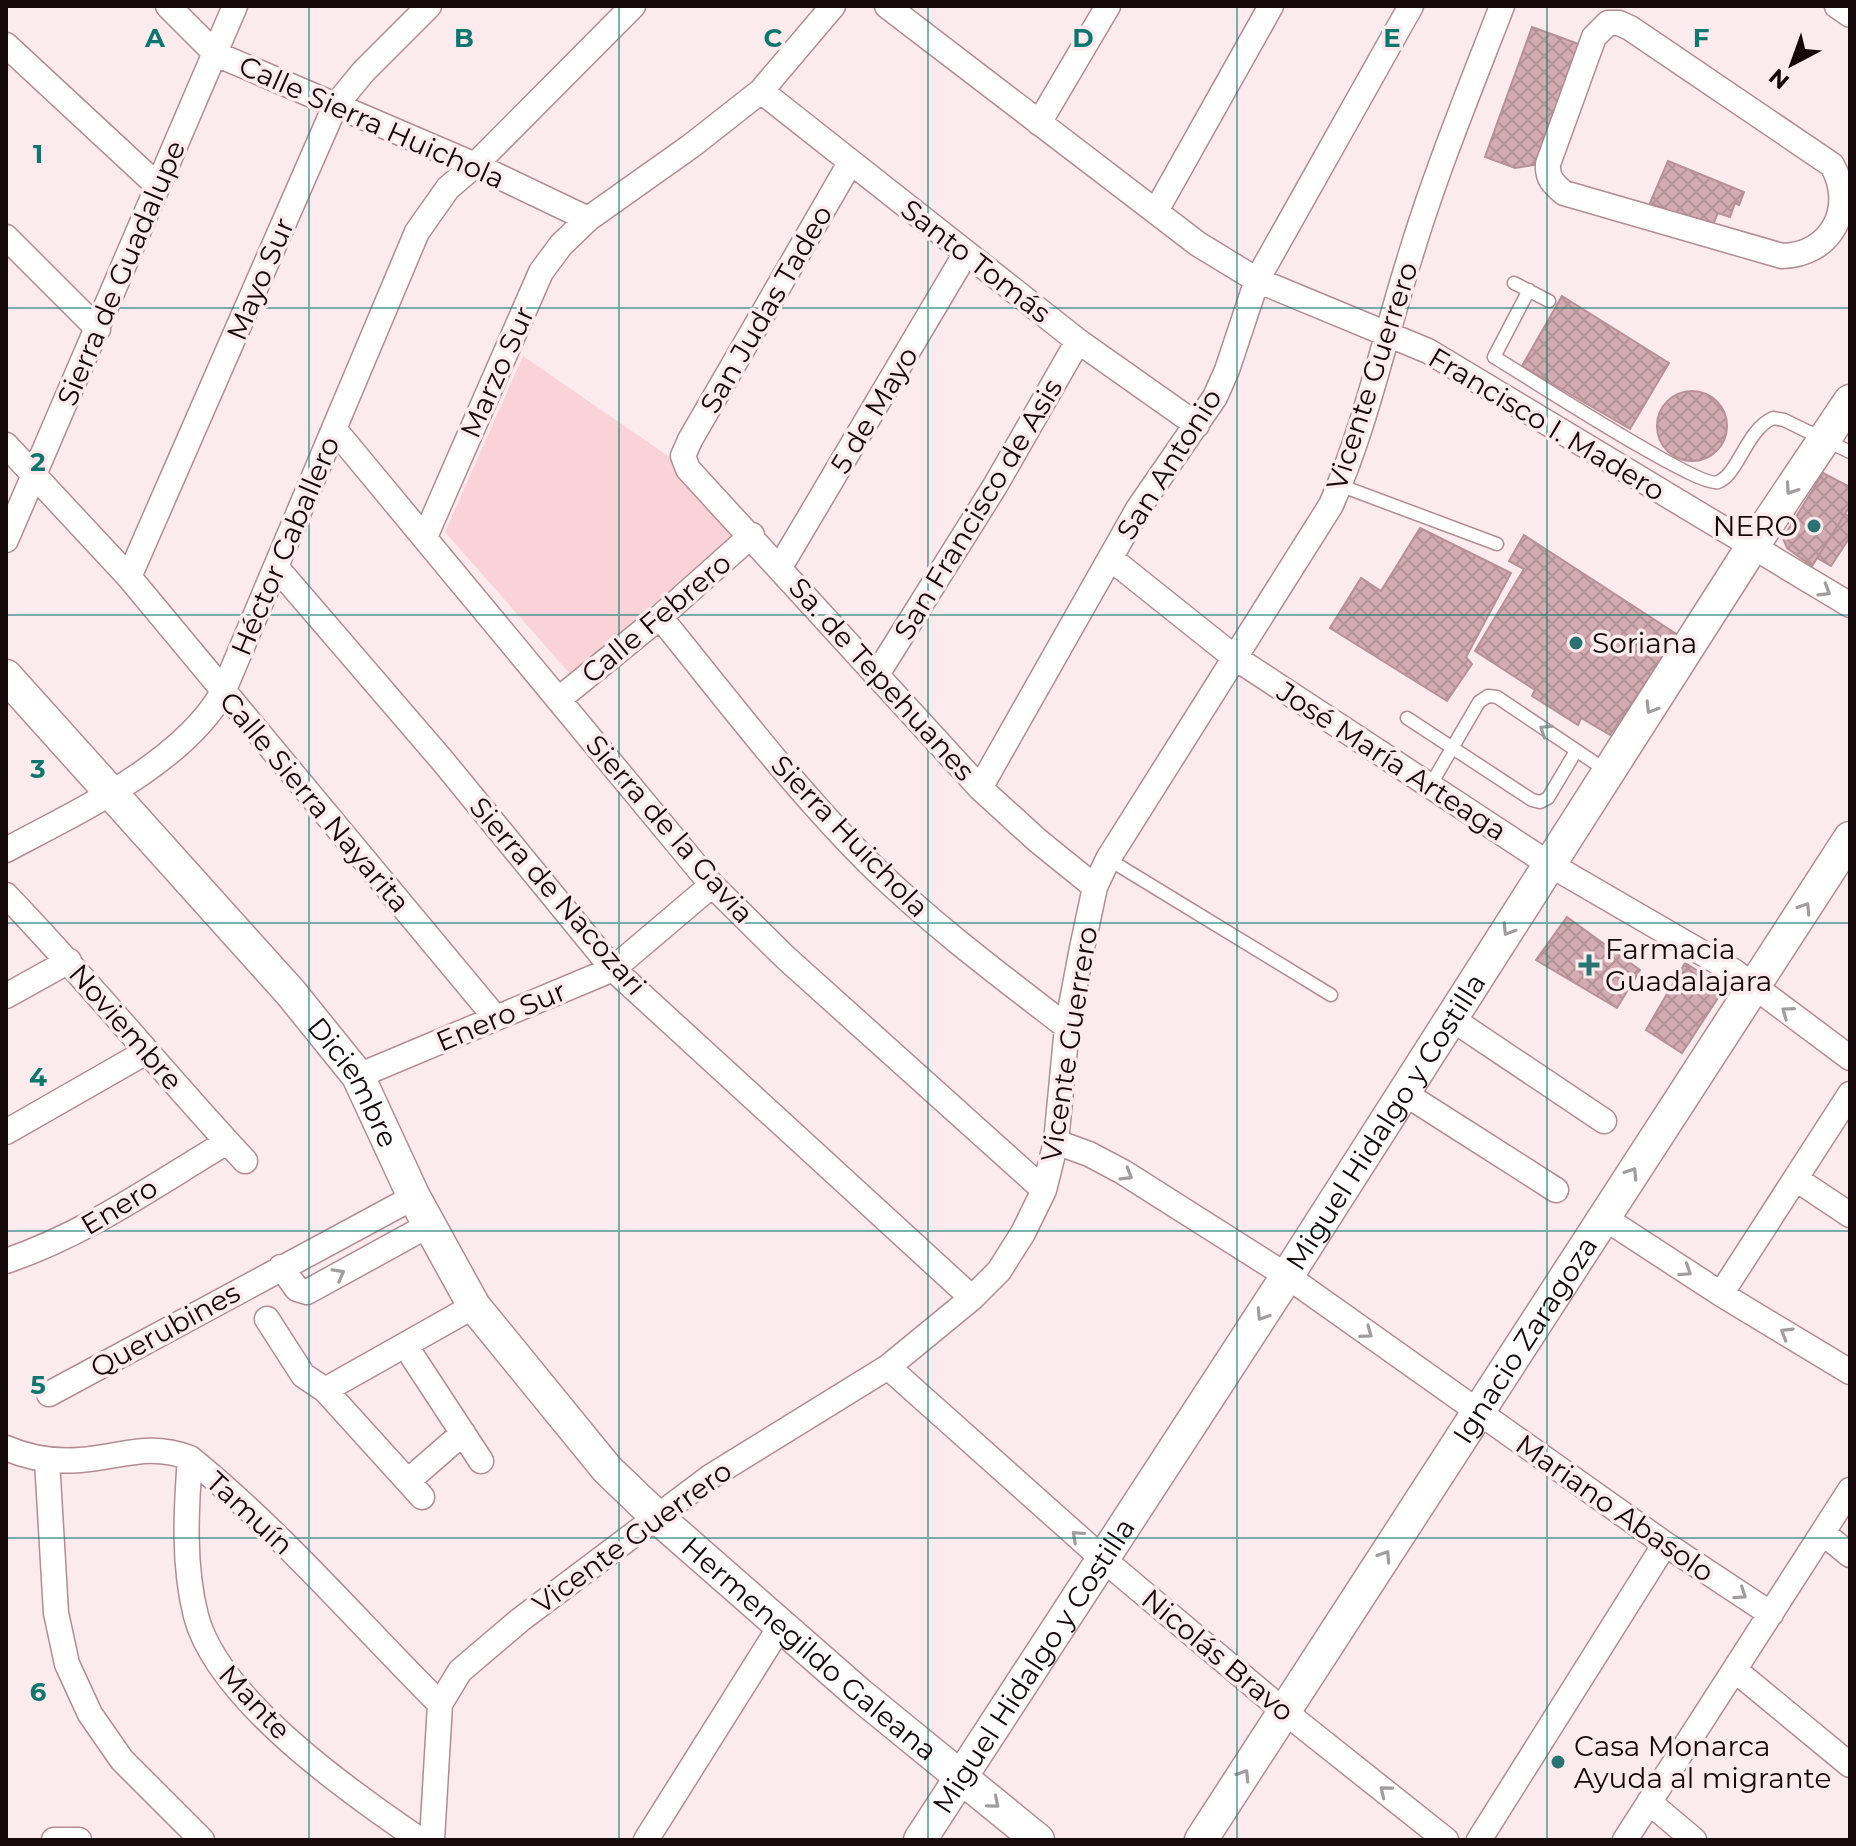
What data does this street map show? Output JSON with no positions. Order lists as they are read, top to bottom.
{
  "streets": {
    "main road": [
      "Diciembre",
      "Miguel Hidalgo y Costilla",
      "Ignacio Zaragoza",
      "Hermenegildo Galeana"
    ],
    "street": [
      "Calle Sierra Huichola",
      "Santo Tomás",
      "Sierra de Guadalupe",
      "Mayo Sur",
      "San Judas Tadeo",
      "Marzo Sur",
      "Vicente Guerrero",
      "5 de Mayo",
      "Francisco I. Madero",
      "San Antonio",
      "San Francisco de Asis",
      "Héctor Caballero",
      "Calle Febrero",
      "Sa. de Tepehuanes",
      "José María Arteaga",
      "Calle Sierra Nayarita",
      "Sierra de la Gavia",
      "Sierra Huichola",
      "Sierra de Nacozari",
      "Enero Sur",
      "Noviembre",
      "Enero",
      "Querubines",
      "Mariano Abasolo",
      "Tamuín",
      "Nicolás Bravo",
      "Mante"
    ]
  },
  "crossings": [
    ["Calle Sierra Huichola", "Sierra de Guadalupe"],
    ["Calle Sierra Huichola", "Mayo Sur"],
    ["Calle Sierra Huichola", "Marzo Sur"],
    ["Calle Sierra Huichola", "Héctor Caballero"],
    ["Santo Tomás", "San Judas Tadeo"],
    ["Santo Tomás", "Marzo Sur"],
    ["Santo Tomás", "5 de Mayo"],
    ["Santo Tomás", "San Antonio"],
    ["Santo Tomás", "San Francisco de Asis"],
    ["Sierra de Guadalupe", "Calle Sierra Nayarita"],
    ["Mayo Sur", "Calle Sierra Nayarita"],
    ["San Judas Tadeo", "Sa. de Tepehuanes"],
    ["Marzo Sur", "Sierra de la Gavia"],
    ["Vicente Guerrero", "Francisco I. Madero"],
    ["Vicente Guerrero", "Sa. de Tepehuanes"],
    ["Vicente Guerrero", "José María Arteaga"],
    ["Vicente Guerrero", "Sierra de la Gavia"],
    ["Vicente Guerrero", "Sierra Huichola"],
    ["Vicente Guerrero", "Sierra de Nacozari"],
    ["Vicente Guerrero", "Diciembre"],
    ["Vicente Guerrero", "Mariano Abasolo"],
    ["Vicente Guerrero", "Tamuín"],
    ["Vicente Guerrero", "Hermenegildo Galeana"],
    ["Vicente Guerrero", "Nicolás Bravo"],
    ["5 de Mayo", "Sa. de Tepehuanes"],
    ["Francisco I. Madero", "San Antonio"],
    ["Francisco I. Madero", "Miguel Hidalgo y Costilla"],
    ["San Antonio", "Sa. de Tepehuanes"],
    ["San Antonio", "José María Arteaga"],
    ["San Francisco de Asis", "Sa. de Tepehuanes"],
    ["Héctor Caballero", "Calle Sierra Nayarita"],
    ["Héctor Caballero", "Sierra de la Gavia"],
    ["Héctor Caballero", "Sierra de Nacozari"],
    ["Héctor Caballero", "Diciembre"],
    ["Calle Febrero", "Sa. de Tepehuanes"],
    ["Calle Febrero", "Sierra de la Gavia"],
    ["Calle Febrero", "Sierra Huichola"],
    ["José María Arteaga", "Miguel Hidalgo y Costilla"],
    ["José María Arteaga", "Ignacio Zaragoza"],
    ["Calle Sierra Nayarita", "Enero Sur"],
    ["Sierra de la Gavia", "Enero Sur"],
    ["Sierra de Nacozari", "Enero Sur"],
    ["Enero Sur", "Diciembre"],
    ["Noviembre", "Enero"],
    ["Diciembre", "Querubines"],
    ["Diciembre", "Hermenegildo Galeana"],
    ["Miguel Hidalgo y Costilla", "Mariano Abasolo"],
    ["Miguel Hidalgo y Costilla", "Hermenegildo Galeana"],
    ["Miguel Hidalgo y Costilla", "Nicolás Bravo"],
    ["Ignacio Zaragoza", "Mariano Abasolo"],
    ["Ignacio Zaragoza", "Nicolás Bravo"],
    ["Tamuín", "Mante"]
  ],
  "one_way": [
    "Miguel Hidalgo y Costilla",
    "Ignacio Zaragoza",
    "Mariano Abasolo",
    "Nicolás Bravo"
  ],
  "places": {
    "other": ["NERO", "Soriana", "Casa Monarca Ayuda al migrante"],
    "health": ["Farmacia Guadalajara"]
  },
  "north": "bottom left",
  "grid": {
    "columns": [
      "A",
      "B",
      "C",
      "D",
      "E",
      "F"
    ],
    "rows": [
      "1",
      "2",
      "3",
      "4",
      "5",
      "6"
    ]
  }
}
